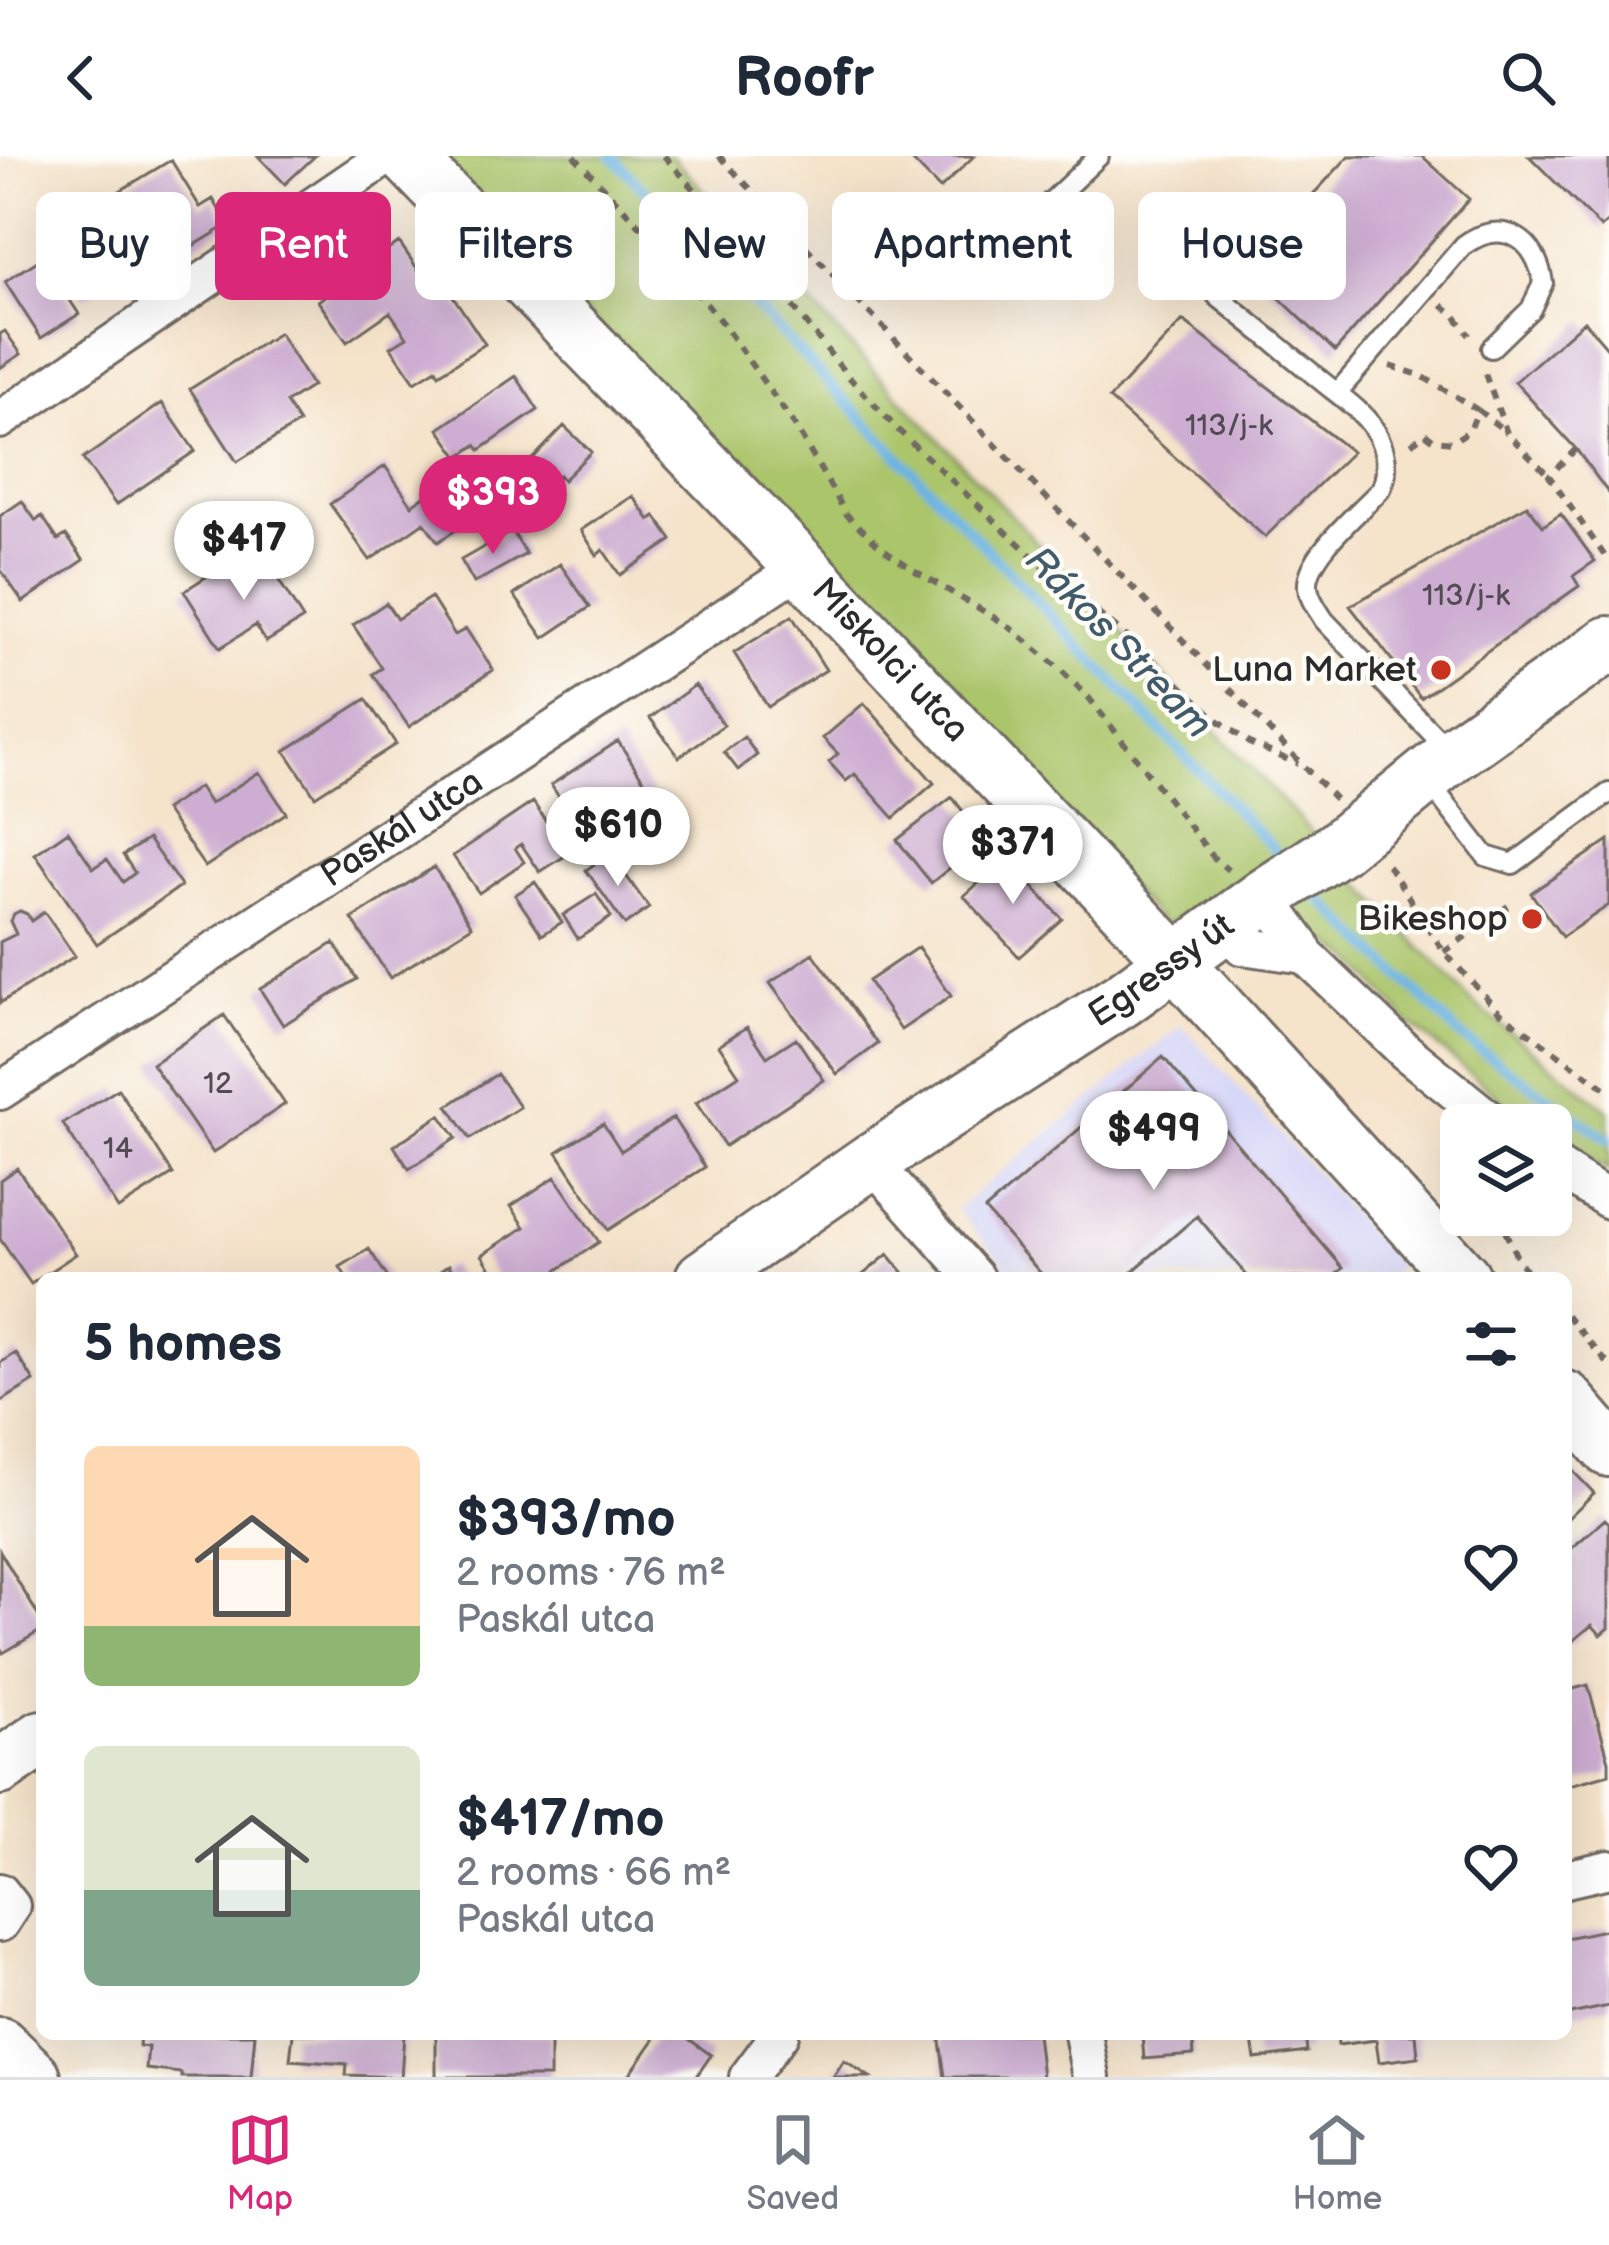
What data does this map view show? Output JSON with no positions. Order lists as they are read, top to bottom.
{
  "streets": {
    "street": ["Miskolci utca", "Paskál utca", "Egressy út"]
  },
  "crossings": [
    ["Miskolci utca", "Paskál utca"],
    ["Miskolci utca", "Egressy út"]
  ],
  "water": ["Rákos Stream"],
  "places": ["Luna Market", "Bikeshop"],
  "house_numbers": [
    "113/j-k",
    "113/j-k",
    "12",
    "14"
  ],
  "page": {
    "header": "Roofr",
    "chip": [
      "Buy",
      "Rent",
      "Filters",
      "New",
      "Apartment",
      "House"
    ],
    "price": [
      "$393",
      "$417",
      "$610",
      "$371",
      "$499"
    ],
    "heading": "5 homes",
    "list": [
      {
        "name": "$393/mo",
        "note": "2 rooms · 76 m² · Paskál utca"
      },
      {
        "name": "$417/mo",
        "note": "2 rooms · 66 m² · Paskál utca"
      }
    ],
    "tabs": ["Map", "Saved", "Home"]
  }
}
